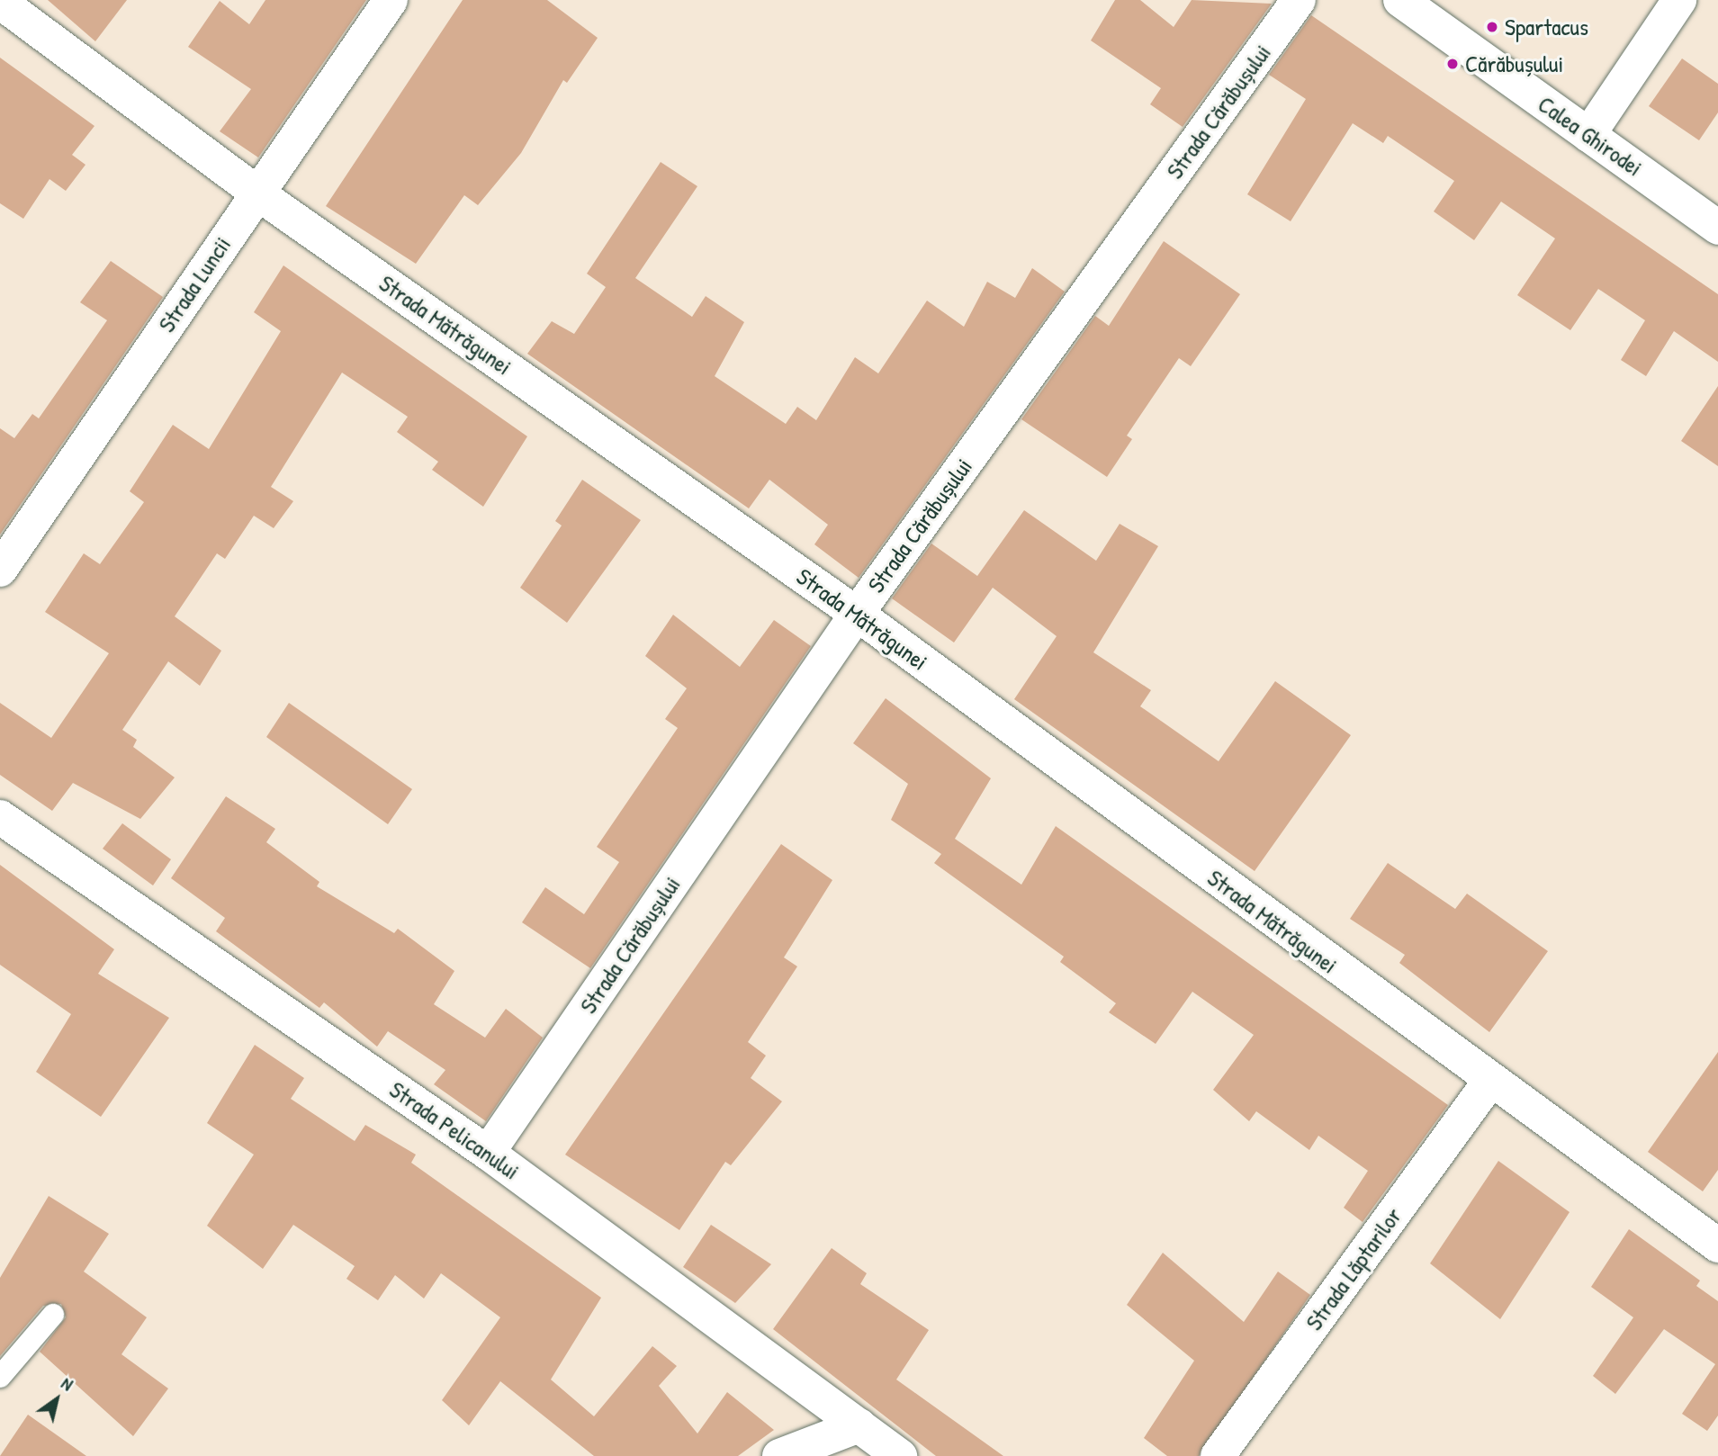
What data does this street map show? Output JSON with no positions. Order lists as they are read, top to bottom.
{
  "streets": {
    "street": [
      "Strada Cărăbușului",
      "Calea Ghirodei",
      "Strada Luncii",
      "Strada Mătrăgunei",
      "Strada Pelicanului",
      "Strada Lăptarilor"
    ]
  },
  "crossings": [
    ["Strada Cărăbușului", "Strada Mătrăgunei"],
    ["Strada Cărăbușului", "Strada Pelicanului"],
    ["Strada Luncii", "Strada Mătrăgunei"],
    ["Strada Mătrăgunei", "Strada Lăptarilor"]
  ],
  "places": ["Spartacus", "Cărăbușului"],
  "north": "top right"
}
